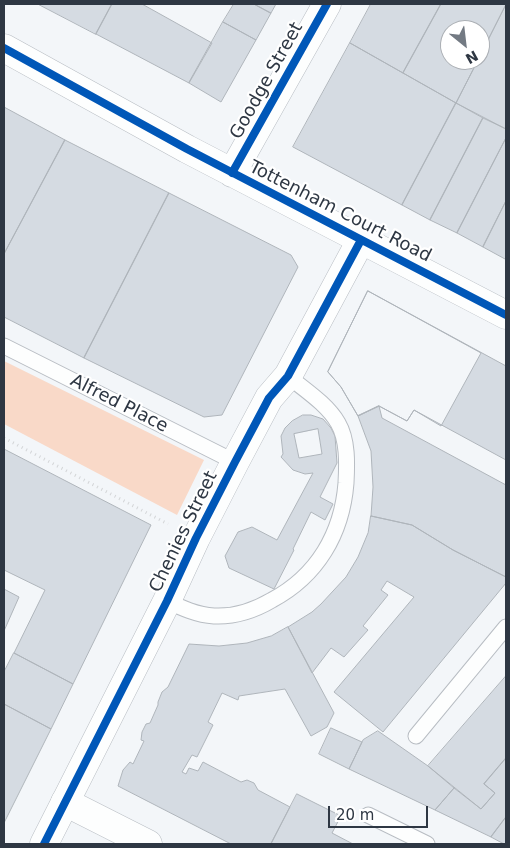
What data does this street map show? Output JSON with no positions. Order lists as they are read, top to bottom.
{
  "streets": {
    "main road": ["Goodge Street", "Tottenham Court Road", "Chenies Street"],
    "lane": ["Alfred Place"]
  },
  "crossings": [
    ["Goodge Street", "Tottenham Court Road"],
    ["Tottenham Court Road", "Chenies Street"],
    ["Alfred Place", "Chenies Street"]
  ],
  "scale_bar": "20 m",
  "north": "bottom right"
}
